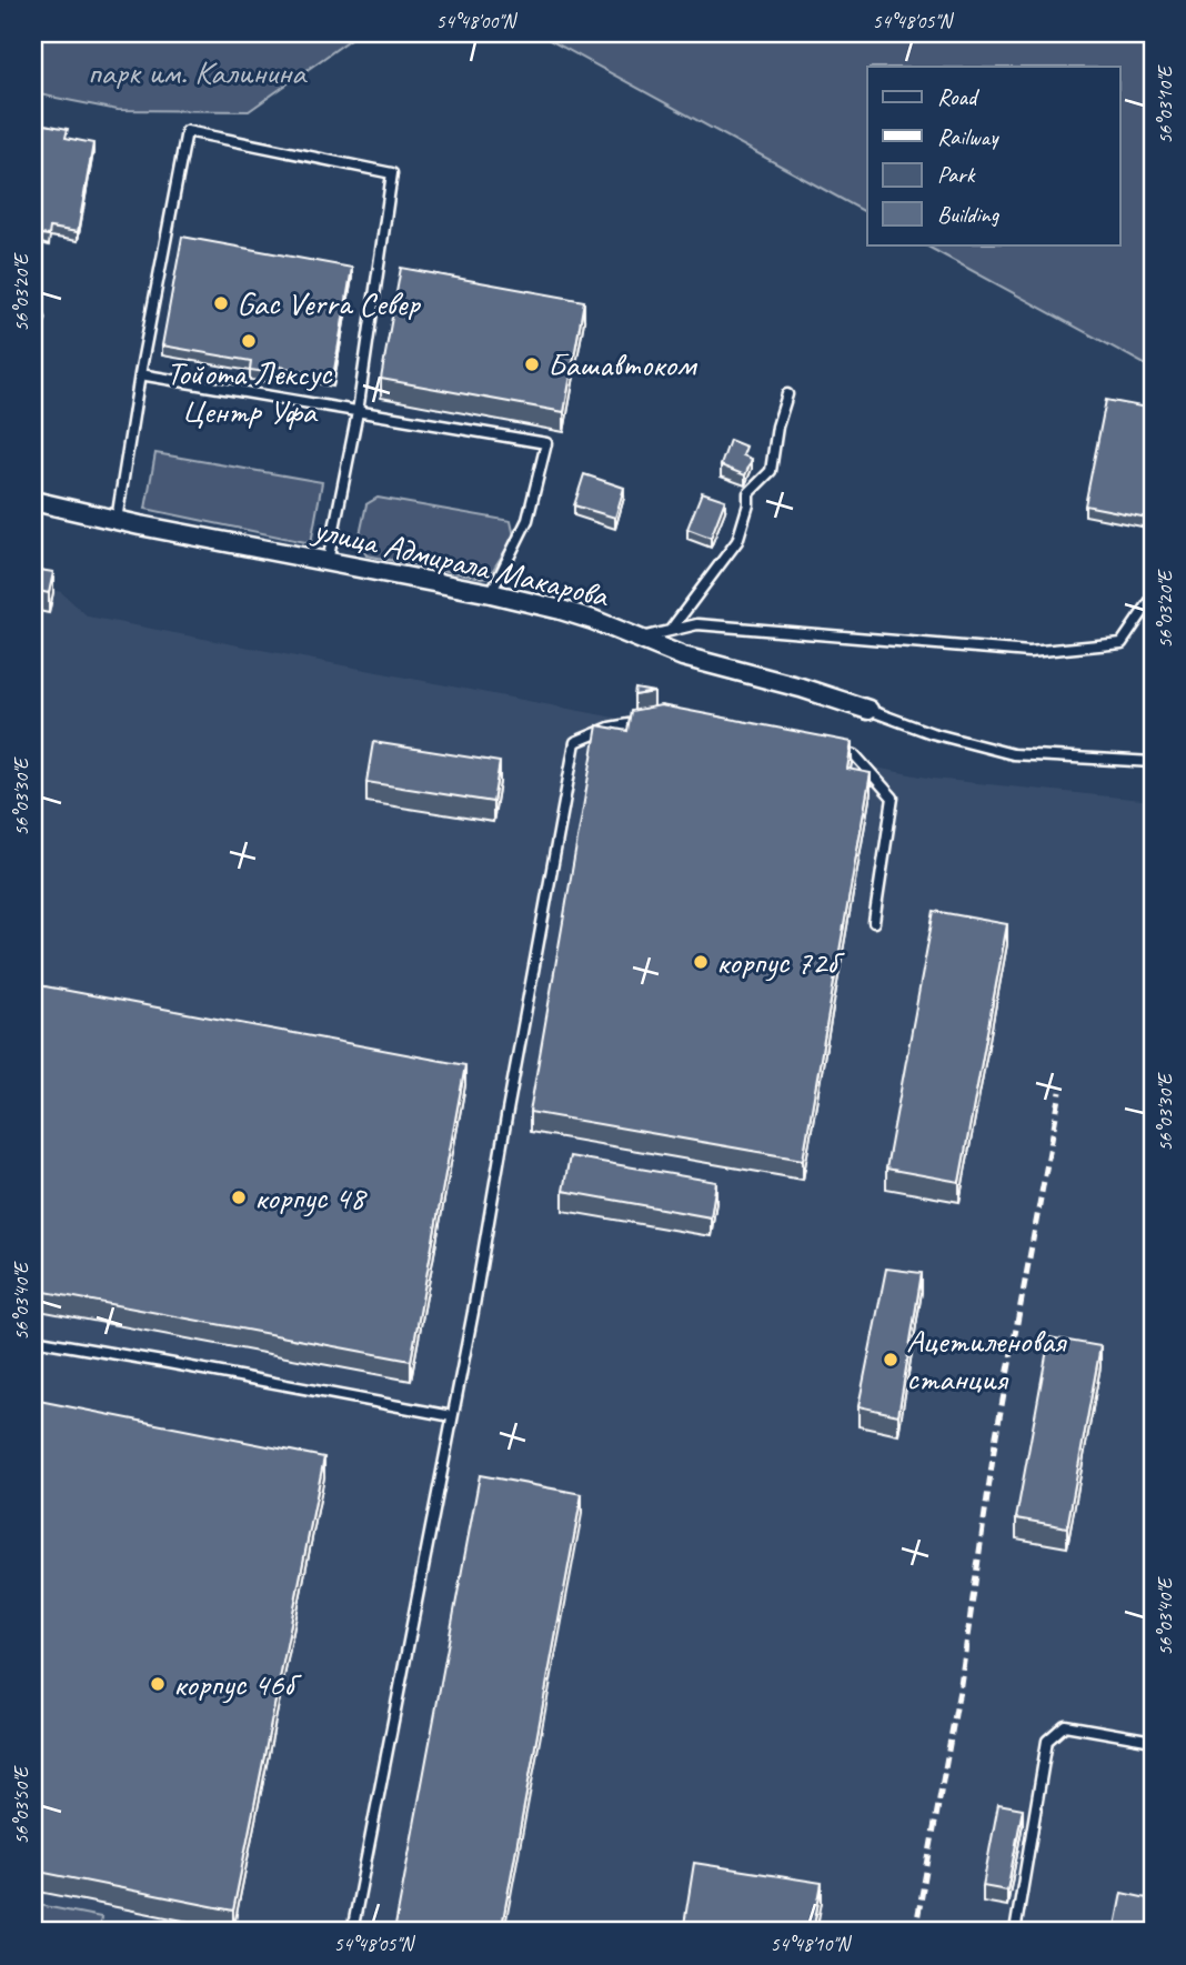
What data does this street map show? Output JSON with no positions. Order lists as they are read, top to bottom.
{
  "streets": {
    "street": ["улица Адмирала Макарова"]
  },
  "parks": ["парк им. Калинина"],
  "places": [
    "Gac Verra Север",
    "Тойота Лексус Центр Уфа",
    "Башавтоком",
    "корпус 72б",
    "корпус 48",
    "Ацетиленовая станция",
    "корпус 46б"
  ],
  "legend": [
    "Road",
    "Railway",
    "Park",
    "Building"
  ],
  "coordinates": [
    "54°48'00\"N",
    "54°48'05\"N",
    "56°03'10\"E",
    "56°03'20\"E",
    "56°03'30\"E",
    "56°03'40\"E",
    "56°03'50\"E",
    "54°48'10\"N"
  ]
}
